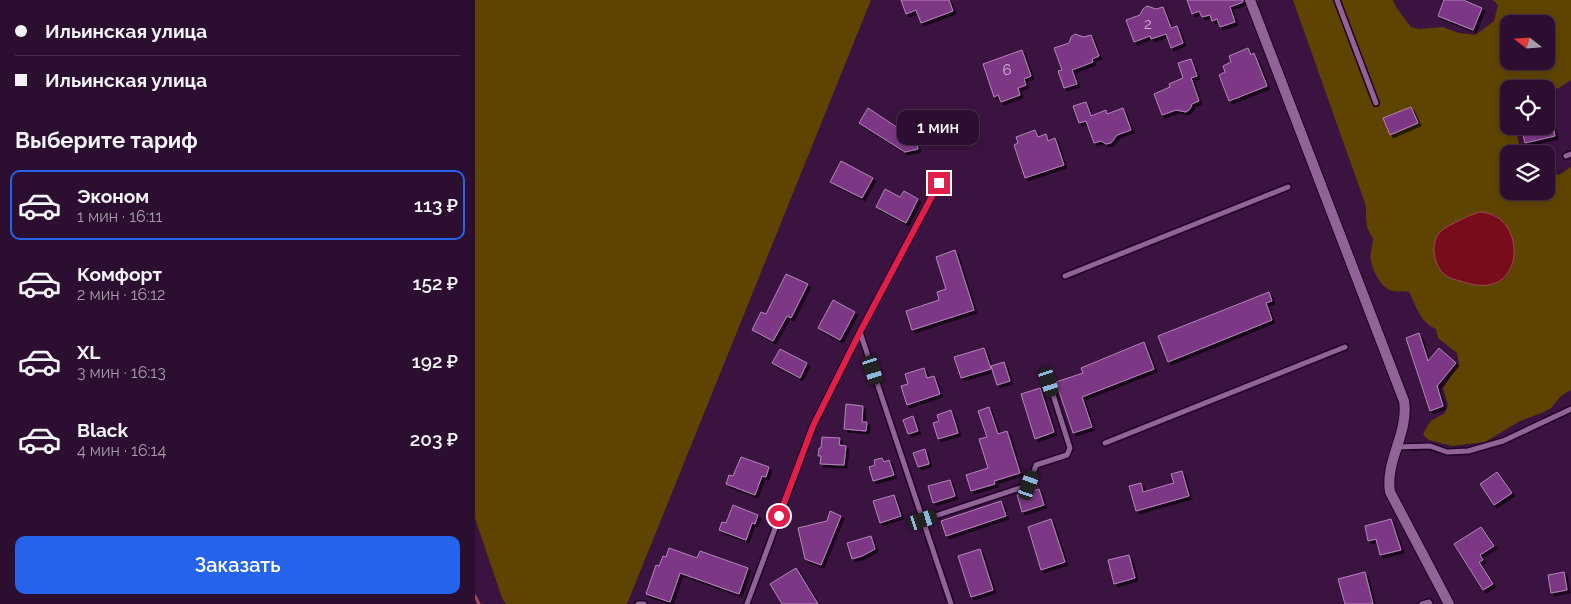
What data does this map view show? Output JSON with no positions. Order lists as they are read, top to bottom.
{
  "house_numbers": ["2", "6"],
  "north": "left",
  "page": {
    "banner": ["Ильинская улица", "Ильинская улица"],
    "heading": "Выберите тариф",
    "bubble": "1 мин",
    "list": [
      {
        "name": "Эконом",
        "note": "1 мин · 16:11",
        "value": "113 ₽"
      },
      {
        "name": "Комфорт",
        "note": "2 мин · 16:12",
        "value": "152 ₽"
      },
      {
        "name": "XL",
        "note": "3 мин · 16:13",
        "value": "192 ₽"
      },
      {
        "name": "Black",
        "note": "4 мин · 16:14",
        "value": "203 ₽"
      }
    ],
    "buttons": "Заказать"
  }
}
